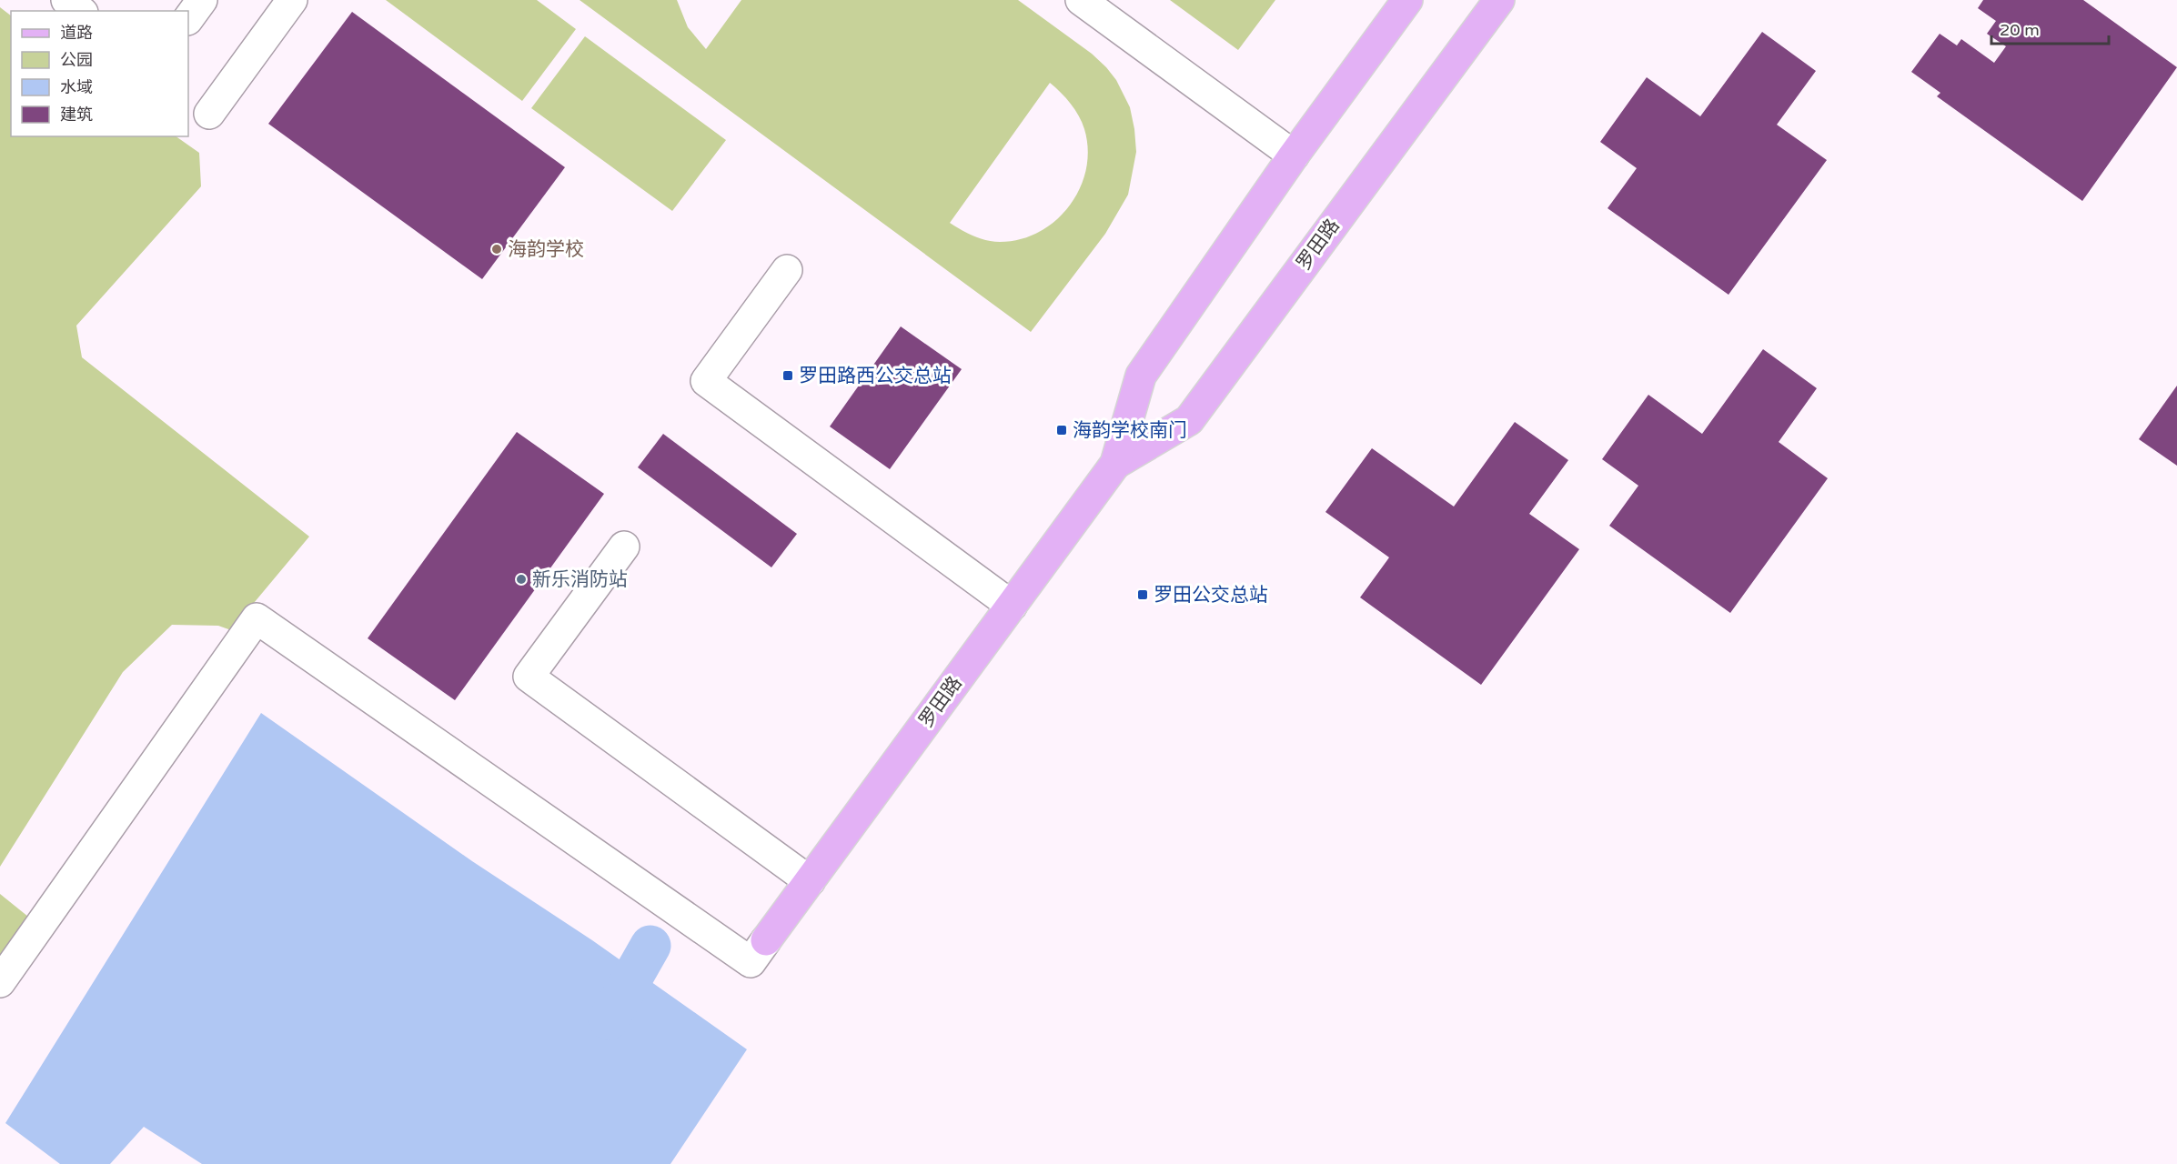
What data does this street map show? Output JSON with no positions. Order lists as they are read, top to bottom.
{
  "streets": {
    "main road": ["罗田路"]
  },
  "places": {
    "other": ["海韵学校", "新乐消防站"],
    "transit": ["罗田路西公交总站", "海韵学校南门", "罗田公交总站"]
  },
  "legend": [
    "道路",
    "公园",
    "水域",
    "建筑"
  ],
  "scale_bar": "20 m"
}
